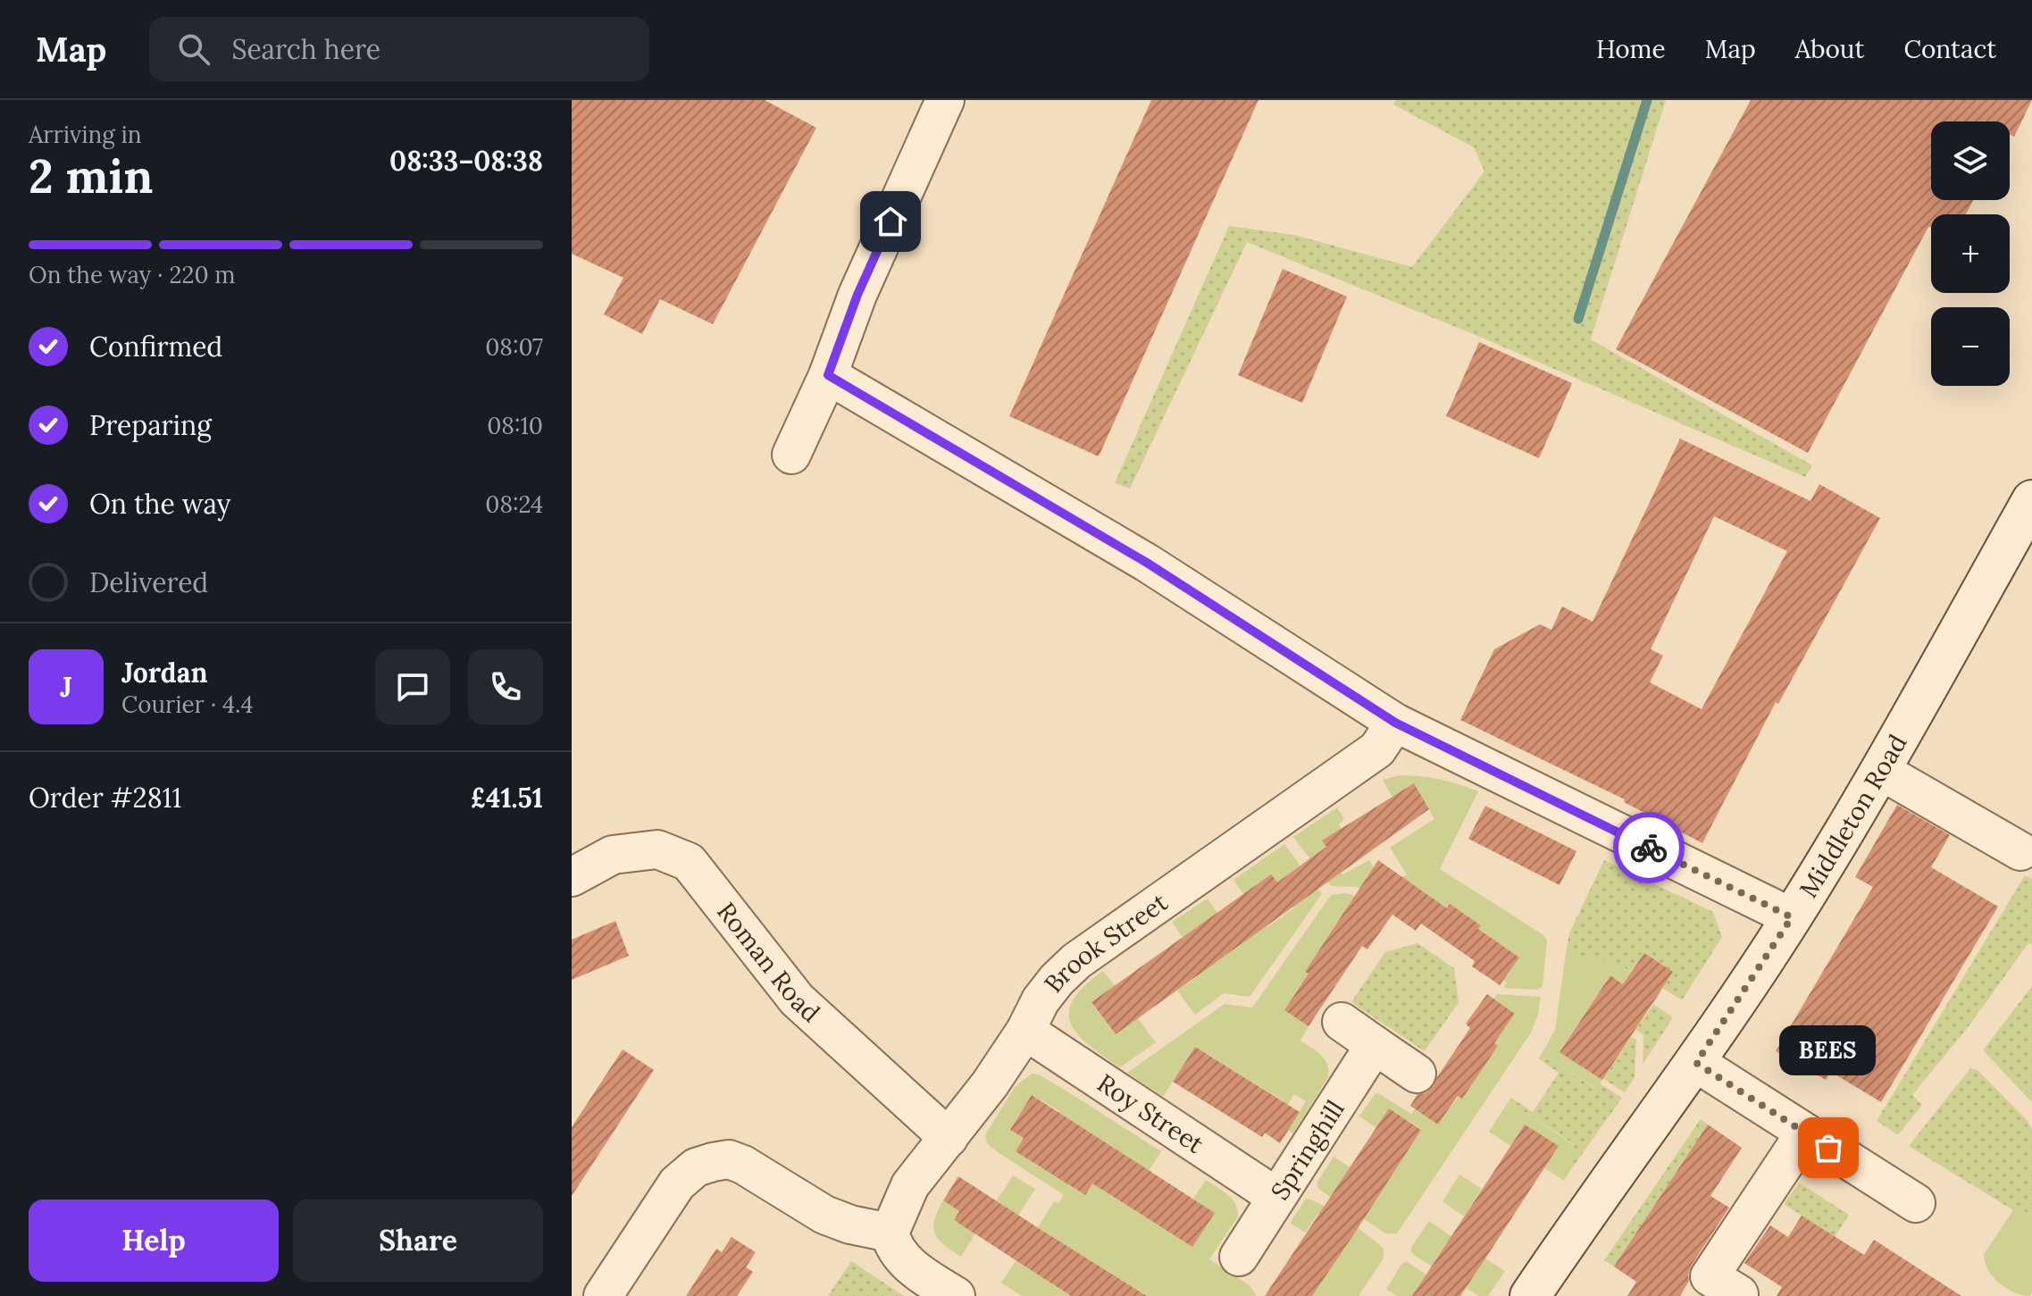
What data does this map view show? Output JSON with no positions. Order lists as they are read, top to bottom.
{
  "streets": {
    "main road": ["Middleton Road"],
    "street": [
      "Brook Street",
      "Roman Road",
      "Roy Street",
      "Springhill"
    ]
  },
  "crossings": [
    ["Brook Street", "Roman Road"],
    ["Brook Street", "Roy Street"],
    ["Roy Street", "Springhill"]
  ],
  "places": ["BEES"],
  "page": {
    "header": "Map",
    "search": "Search here",
    "nav": [
      "Home",
      "Map",
      "About",
      "Contact"
    ],
    "heading": ["2 min", "Arriving in", "08:33–08:38"],
    "panel": [
      "Jordan",
      "Courier · 4.4",
      "Order #2811",
      "£41.51"
    ],
    "map_buttons": ["+", "−"],
    "bar": "On the way · 220 m",
    "list": [
      ["Confirmed", "08:07"],
      ["Preparing", "08:10"],
      ["On the way", "08:24"],
      "Delivered"
    ],
    "round": "J",
    "bubble": "BEES",
    "buttons": ["Help", "Share"]
  }
}
